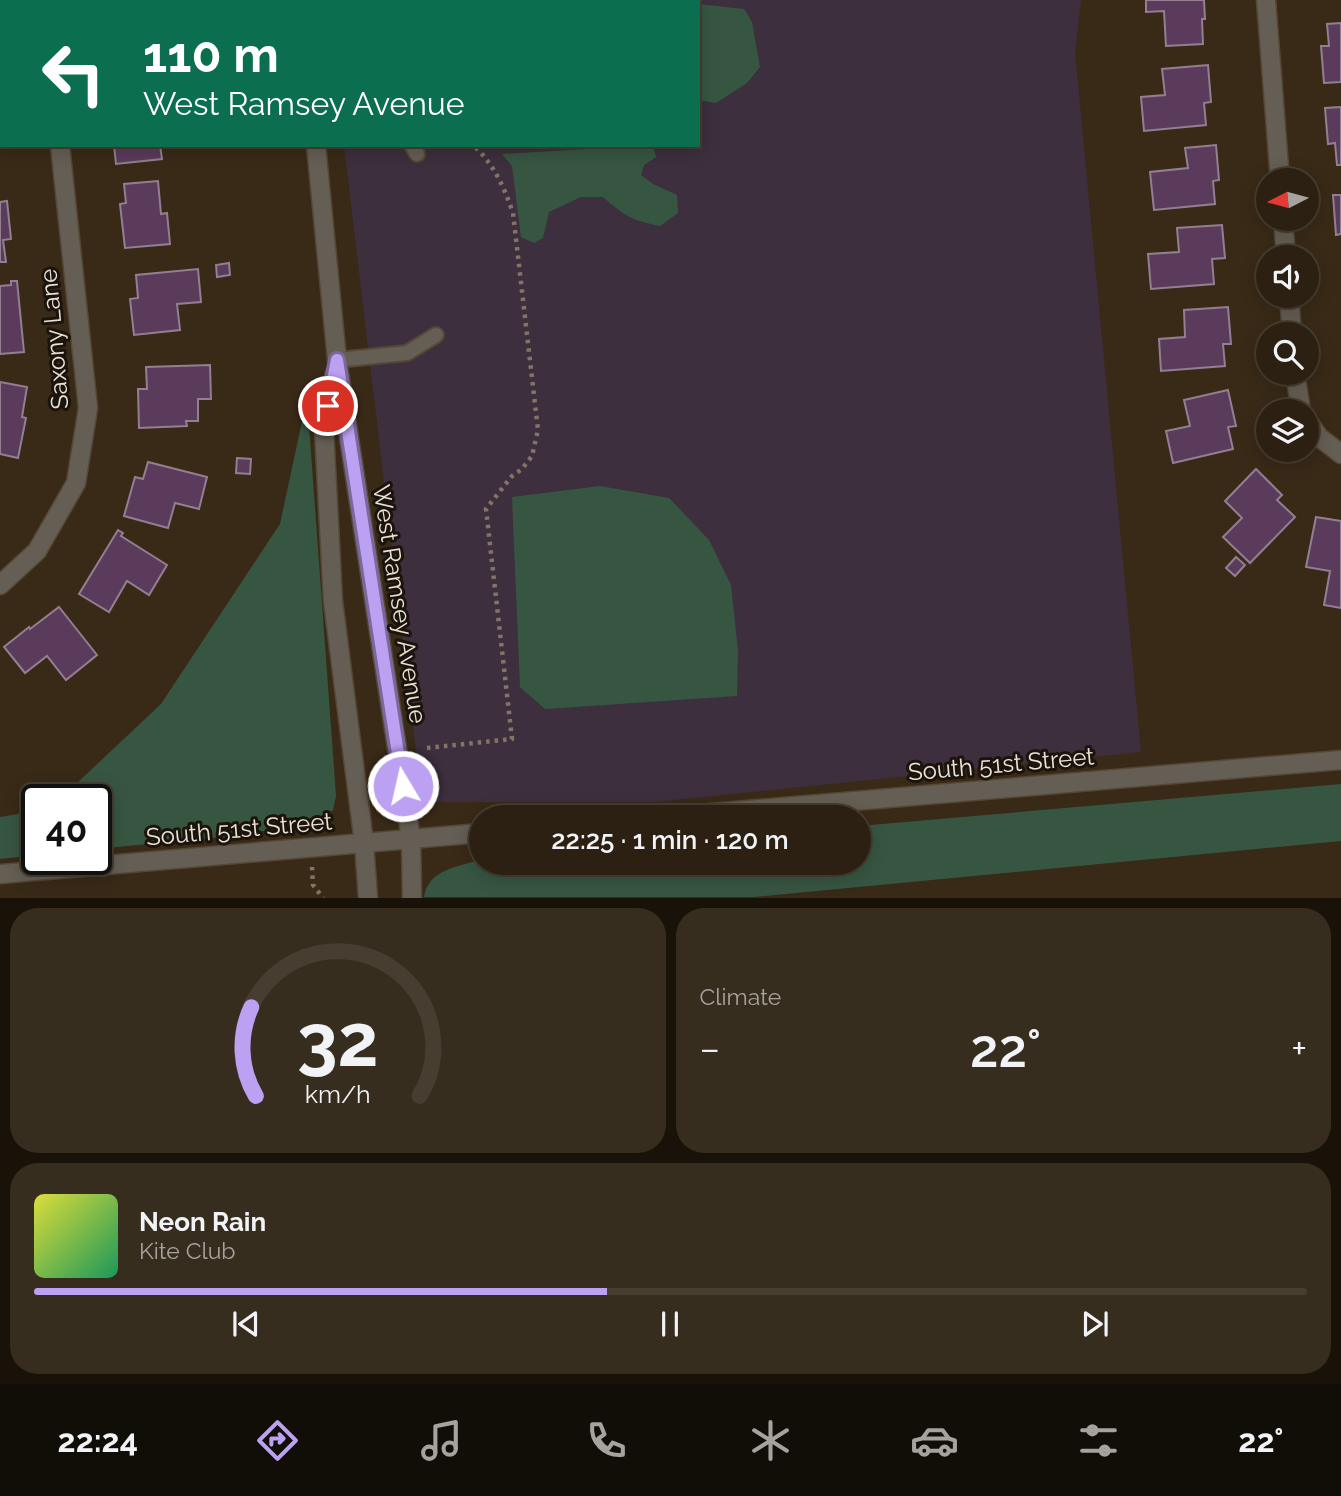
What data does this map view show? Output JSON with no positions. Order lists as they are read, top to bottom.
{
  "streets": {
    "street": ["Saxony Lane", "West Ramsey Avenue", "South 51st Street"]
  },
  "crossings": [
    ["West Ramsey Avenue", "South 51st Street"]
  ],
  "north": "left",
  "page": {
    "turn": ["110 m", "West Ramsey Avenue"],
    "limit": "40",
    "trip": "22:25 · 1 min · 120 m",
    "tile": "Climate",
    "heat": ["−", "22°", "+"],
    "song": ["Neon Rain", "Kite Club"],
    "tabs": ["22:24", "22°"],
    "gauge": ["32", "km/h"]
  }
}
